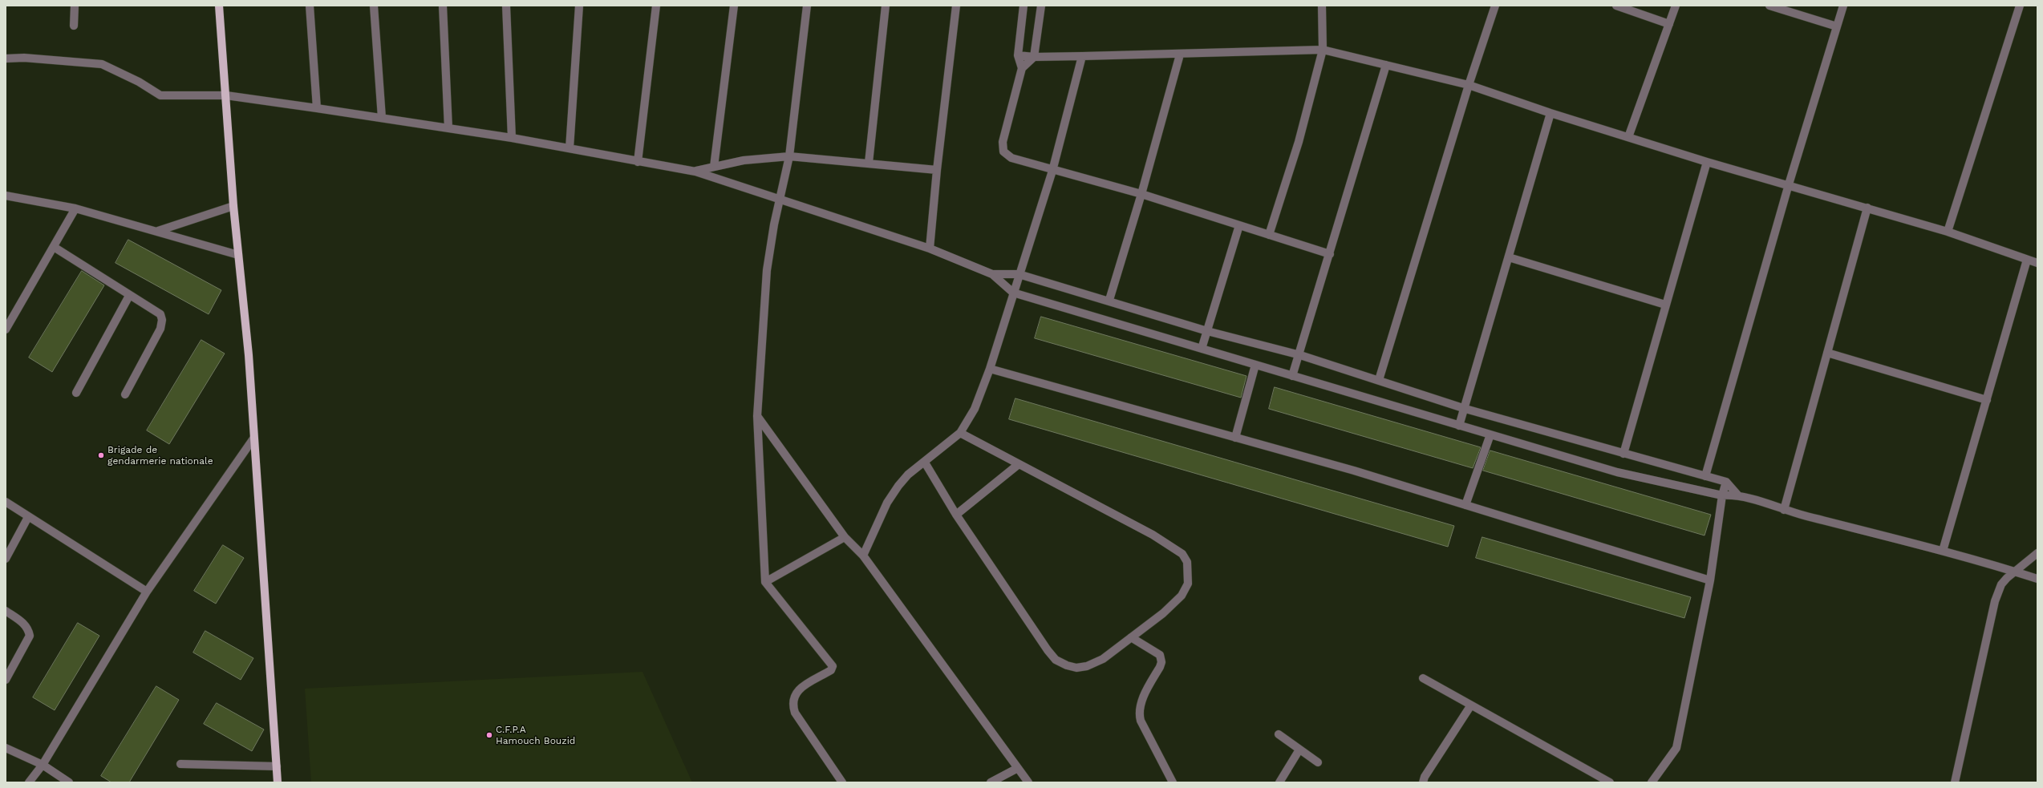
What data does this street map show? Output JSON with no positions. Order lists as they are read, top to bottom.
{
  "places": ["Brigade de gendarmerie nationale", "C.F.P.A Hamouch Bouzid"]
}
